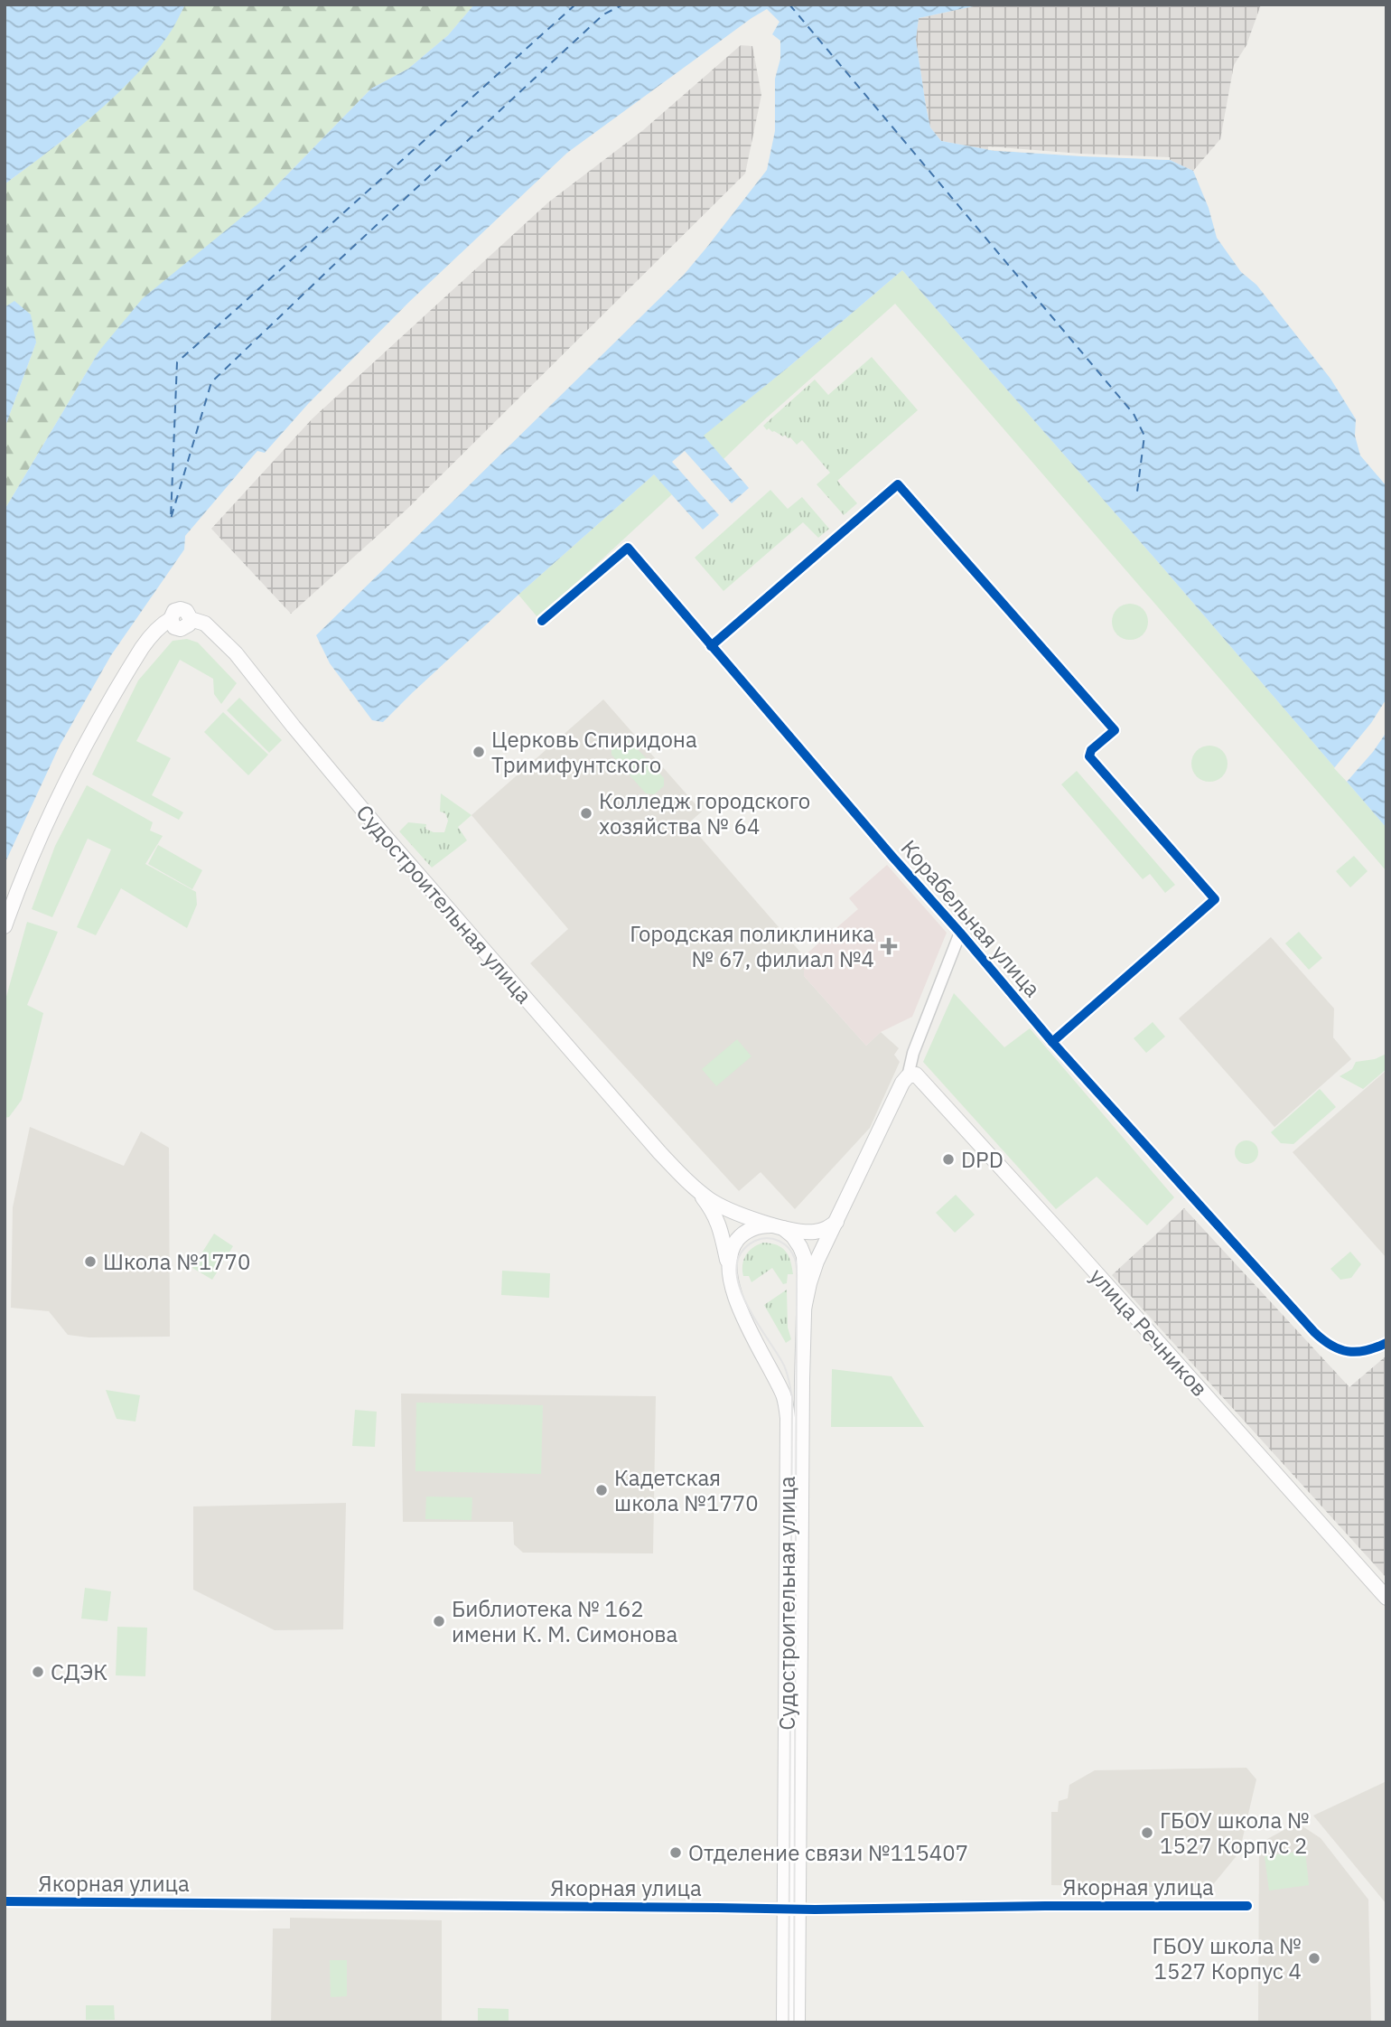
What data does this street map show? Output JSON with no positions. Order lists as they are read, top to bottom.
{
  "streets": {
    "street": [
      "Судостроительная улица",
      "Корабельная улица",
      "улица Речников",
      "Якорная улица"
    ]
  },
  "crossings": [
    ["Судостроительная улица", "Якорная улица"]
  ],
  "places": {
    "other": [
      "Церковь Спиридона Тримифунтского",
      "Колледж городского хозяйства № 64",
      "DPD",
      "Школа №1770",
      "Кадетская школа №1770",
      "Библиотека № 162 имени К. М. Симонова",
      "СДЭК",
      "ГБОУ школа № 1527 Корпус 2",
      "Отделение связи №115407",
      "ГБОУ школа № 1527 Корпус 4"
    ],
    "health": ["Городская поликлиника № 67, филиал №4"]
  }
}
